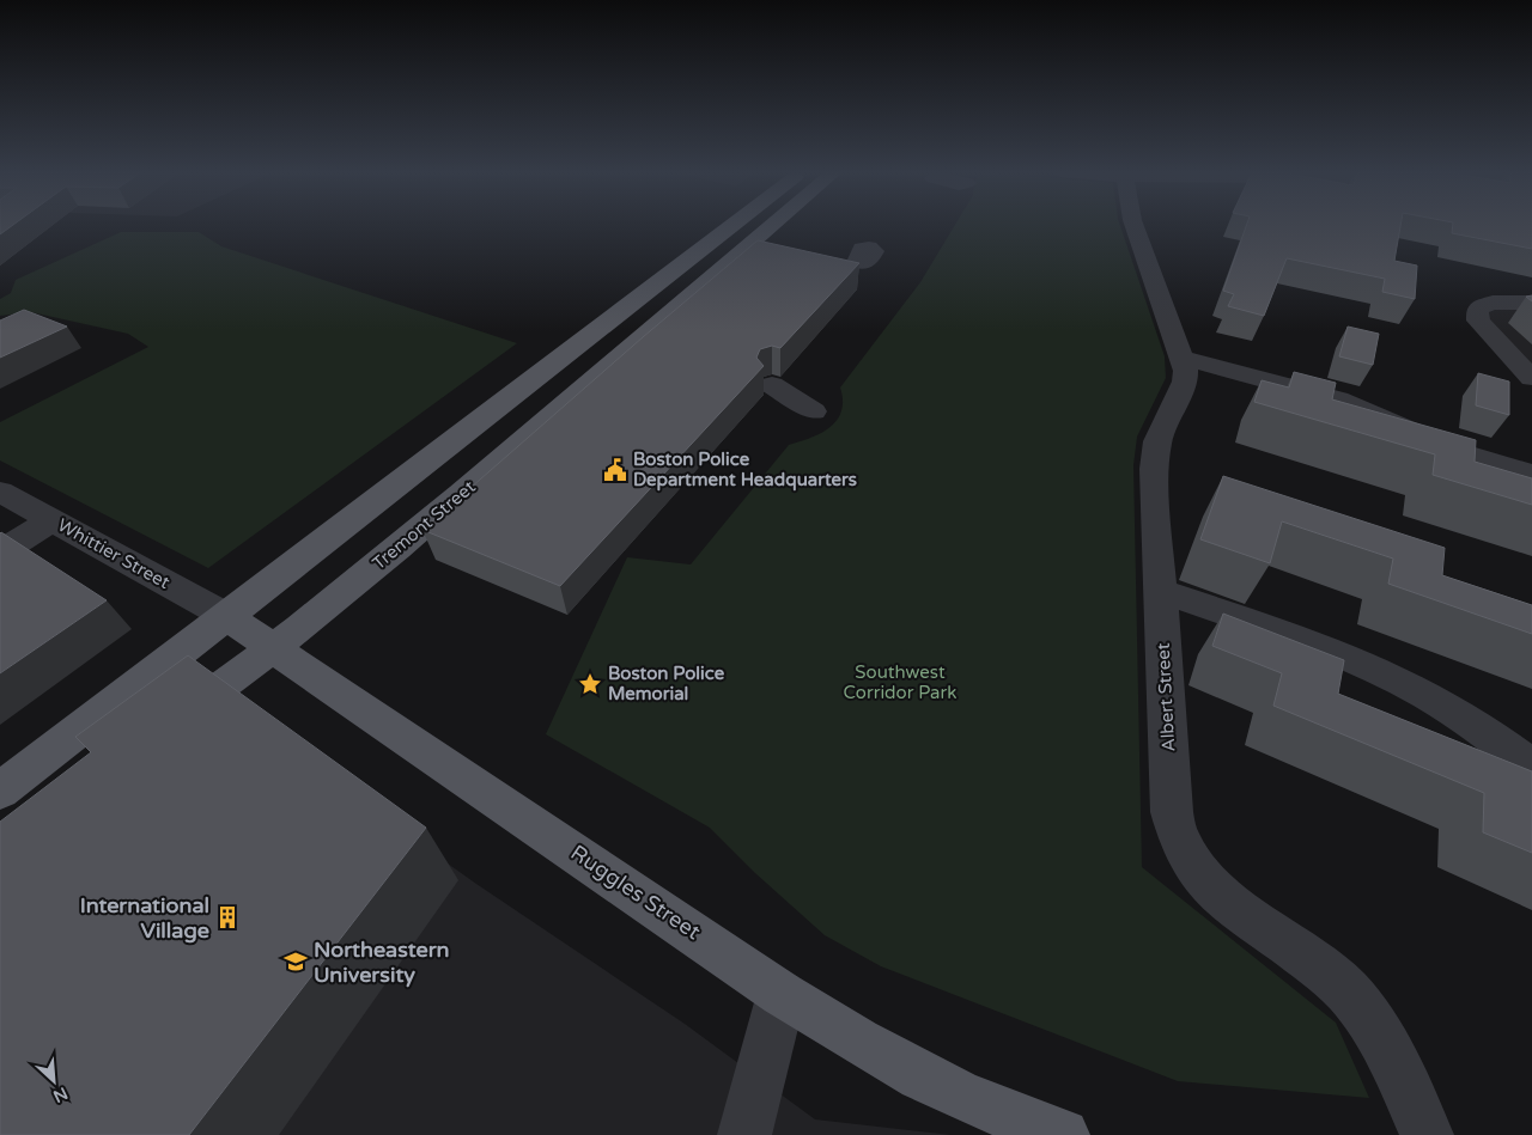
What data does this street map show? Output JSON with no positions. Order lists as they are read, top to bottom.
{
  "streets": {
    "main road": ["Tremont Street", "Ruggles Street"],
    "street": ["Whittier Street", "Albert Street"]
  },
  "crossings": [
    ["Tremont Street", "Ruggles Street"],
    ["Whittier Street", "Ruggles Street"]
  ],
  "parks": ["Southwest Corridor Park"],
  "places": {
    "public building": ["Boston Police Department Headquarters"],
    "place": ["Boston Police Memorial"],
    "building": ["International Village"],
    "school or university": ["Northeastern University"]
  },
  "north": "bottom right"
}
